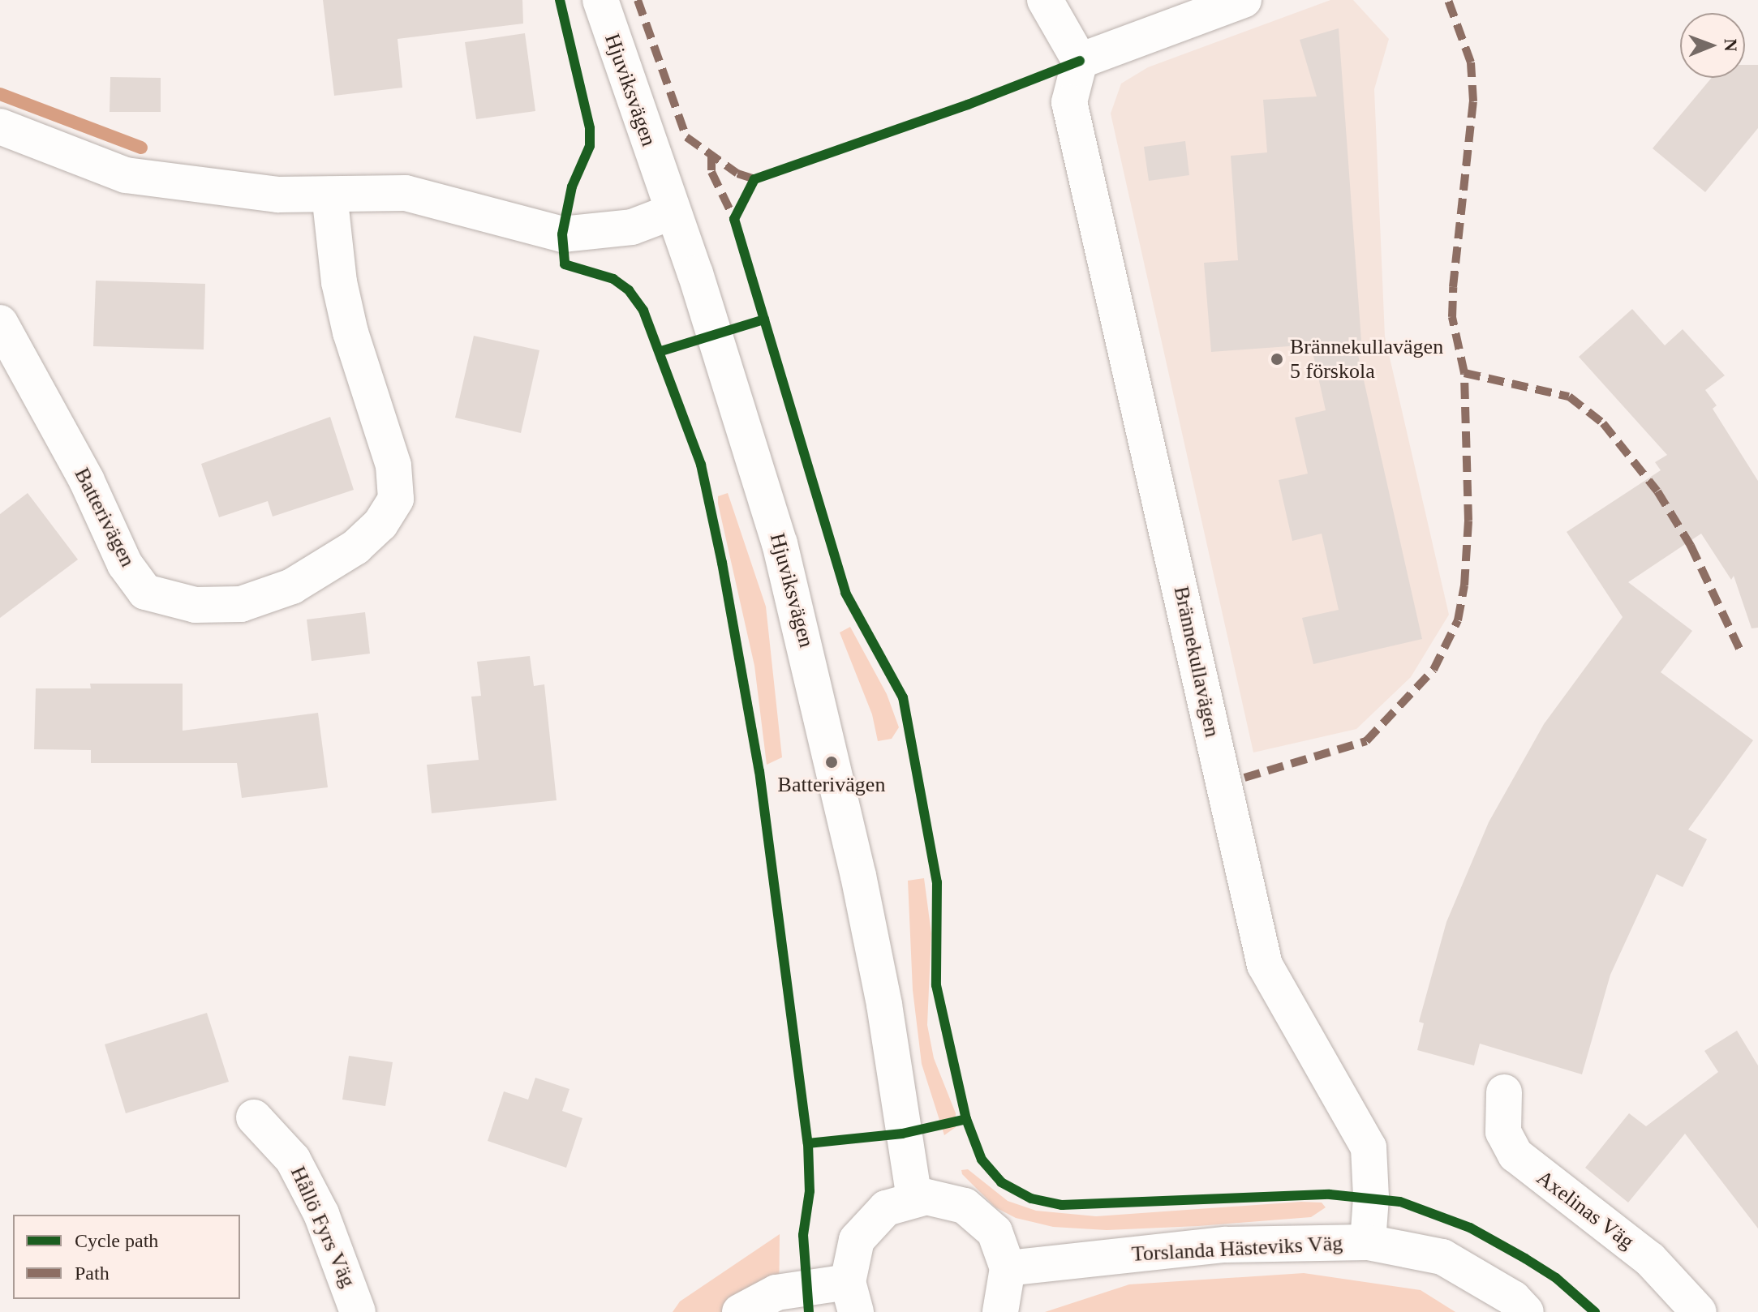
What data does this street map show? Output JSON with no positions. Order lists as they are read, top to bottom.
{
  "streets": {
    "street": [
      "Hjuviksvägen",
      "Batterivägen",
      "Brännekullavägen",
      "Axelinas Väg",
      "Hållö Fyrs Väg",
      "Torslanda Hästeviks Väg"
    ]
  },
  "crossings": [
    ["Brännekullavägen", "Torslanda Hästeviks Väg"]
  ],
  "places": ["Brännekullavägen 5 förskola", "Batterivägen"],
  "legend": ["Cycle path", "Path"],
  "north": "right"
}
